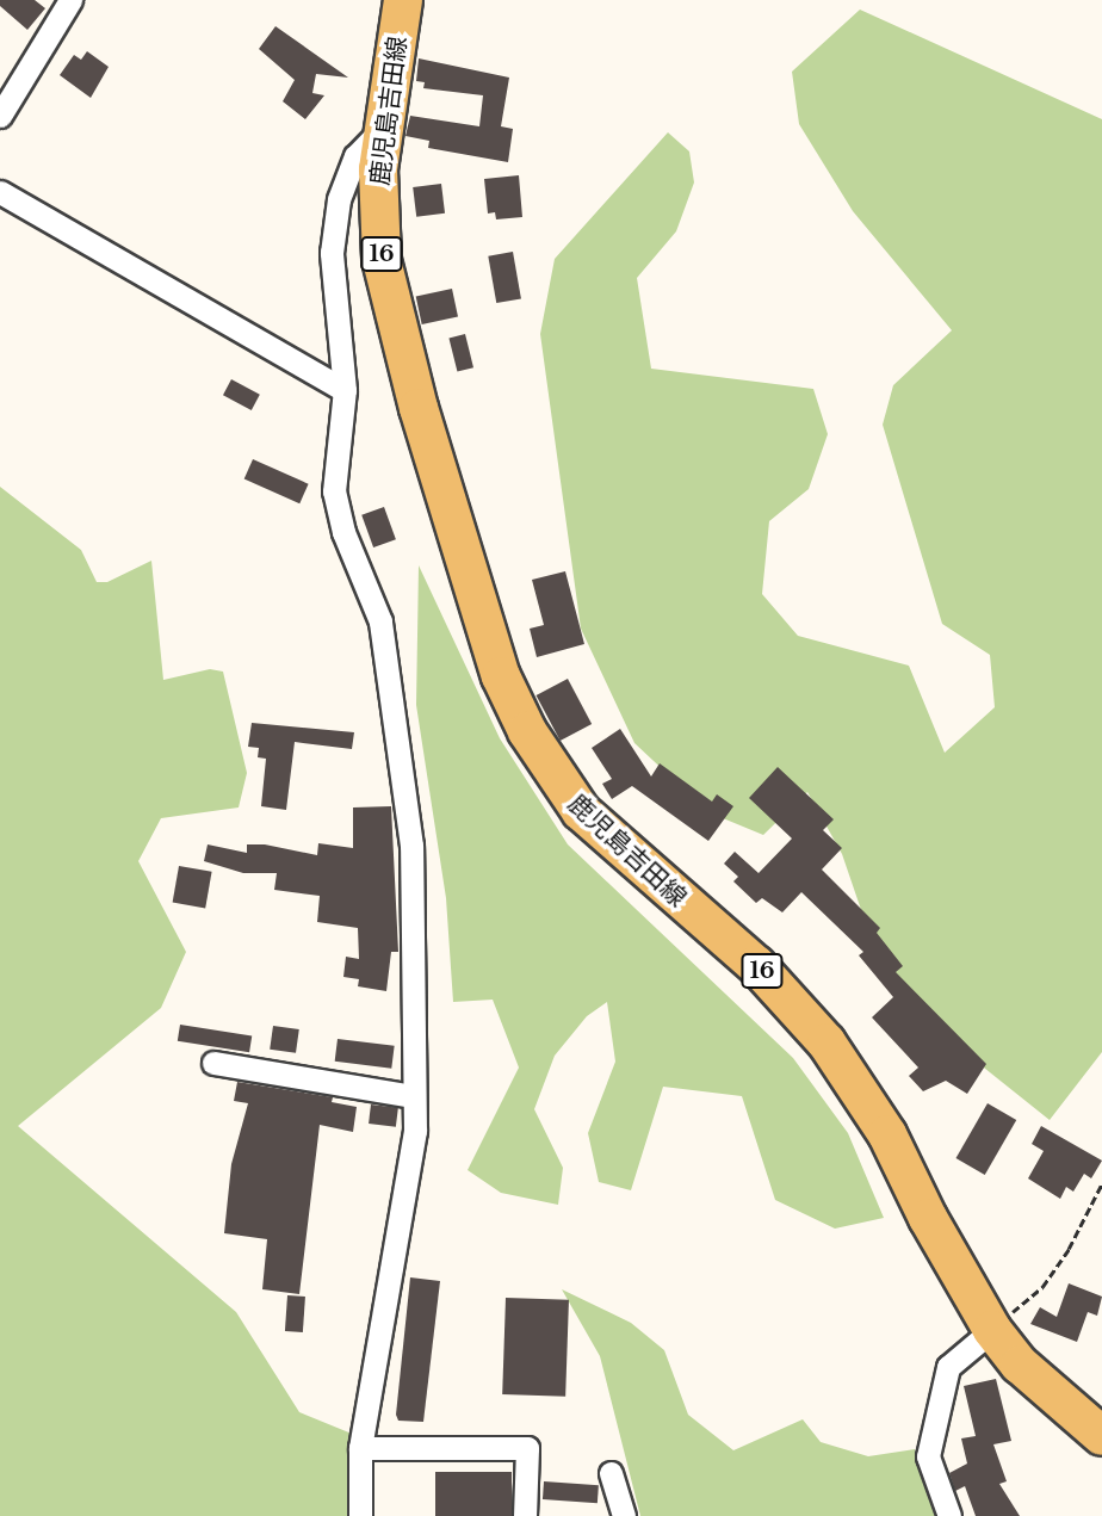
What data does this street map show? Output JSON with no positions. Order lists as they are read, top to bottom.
{
  "streets": {
    "main road": ["鹿児島吉田線", "16"]
  }
}
